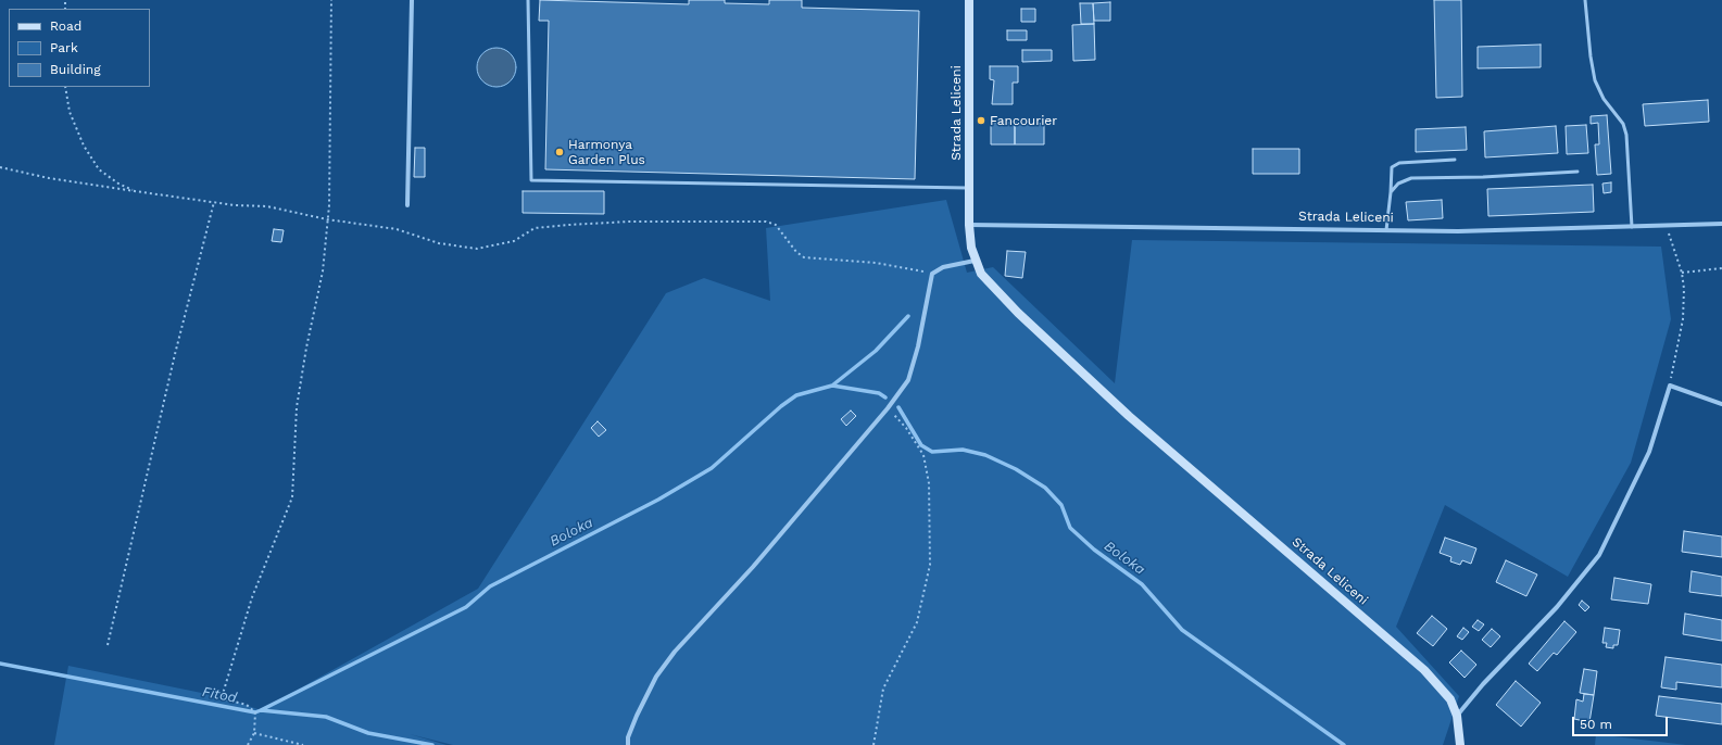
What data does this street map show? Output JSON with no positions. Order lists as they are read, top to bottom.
{
  "streets": {
    "main road": ["Strada Leliceni"]
  },
  "water": ["Boloka", "Fitod"],
  "places": ["Fancourier", "Harmonya Garden Plus"],
  "legend": ["Road", "Park", "Building"],
  "scale_bar": "50 m"
}
